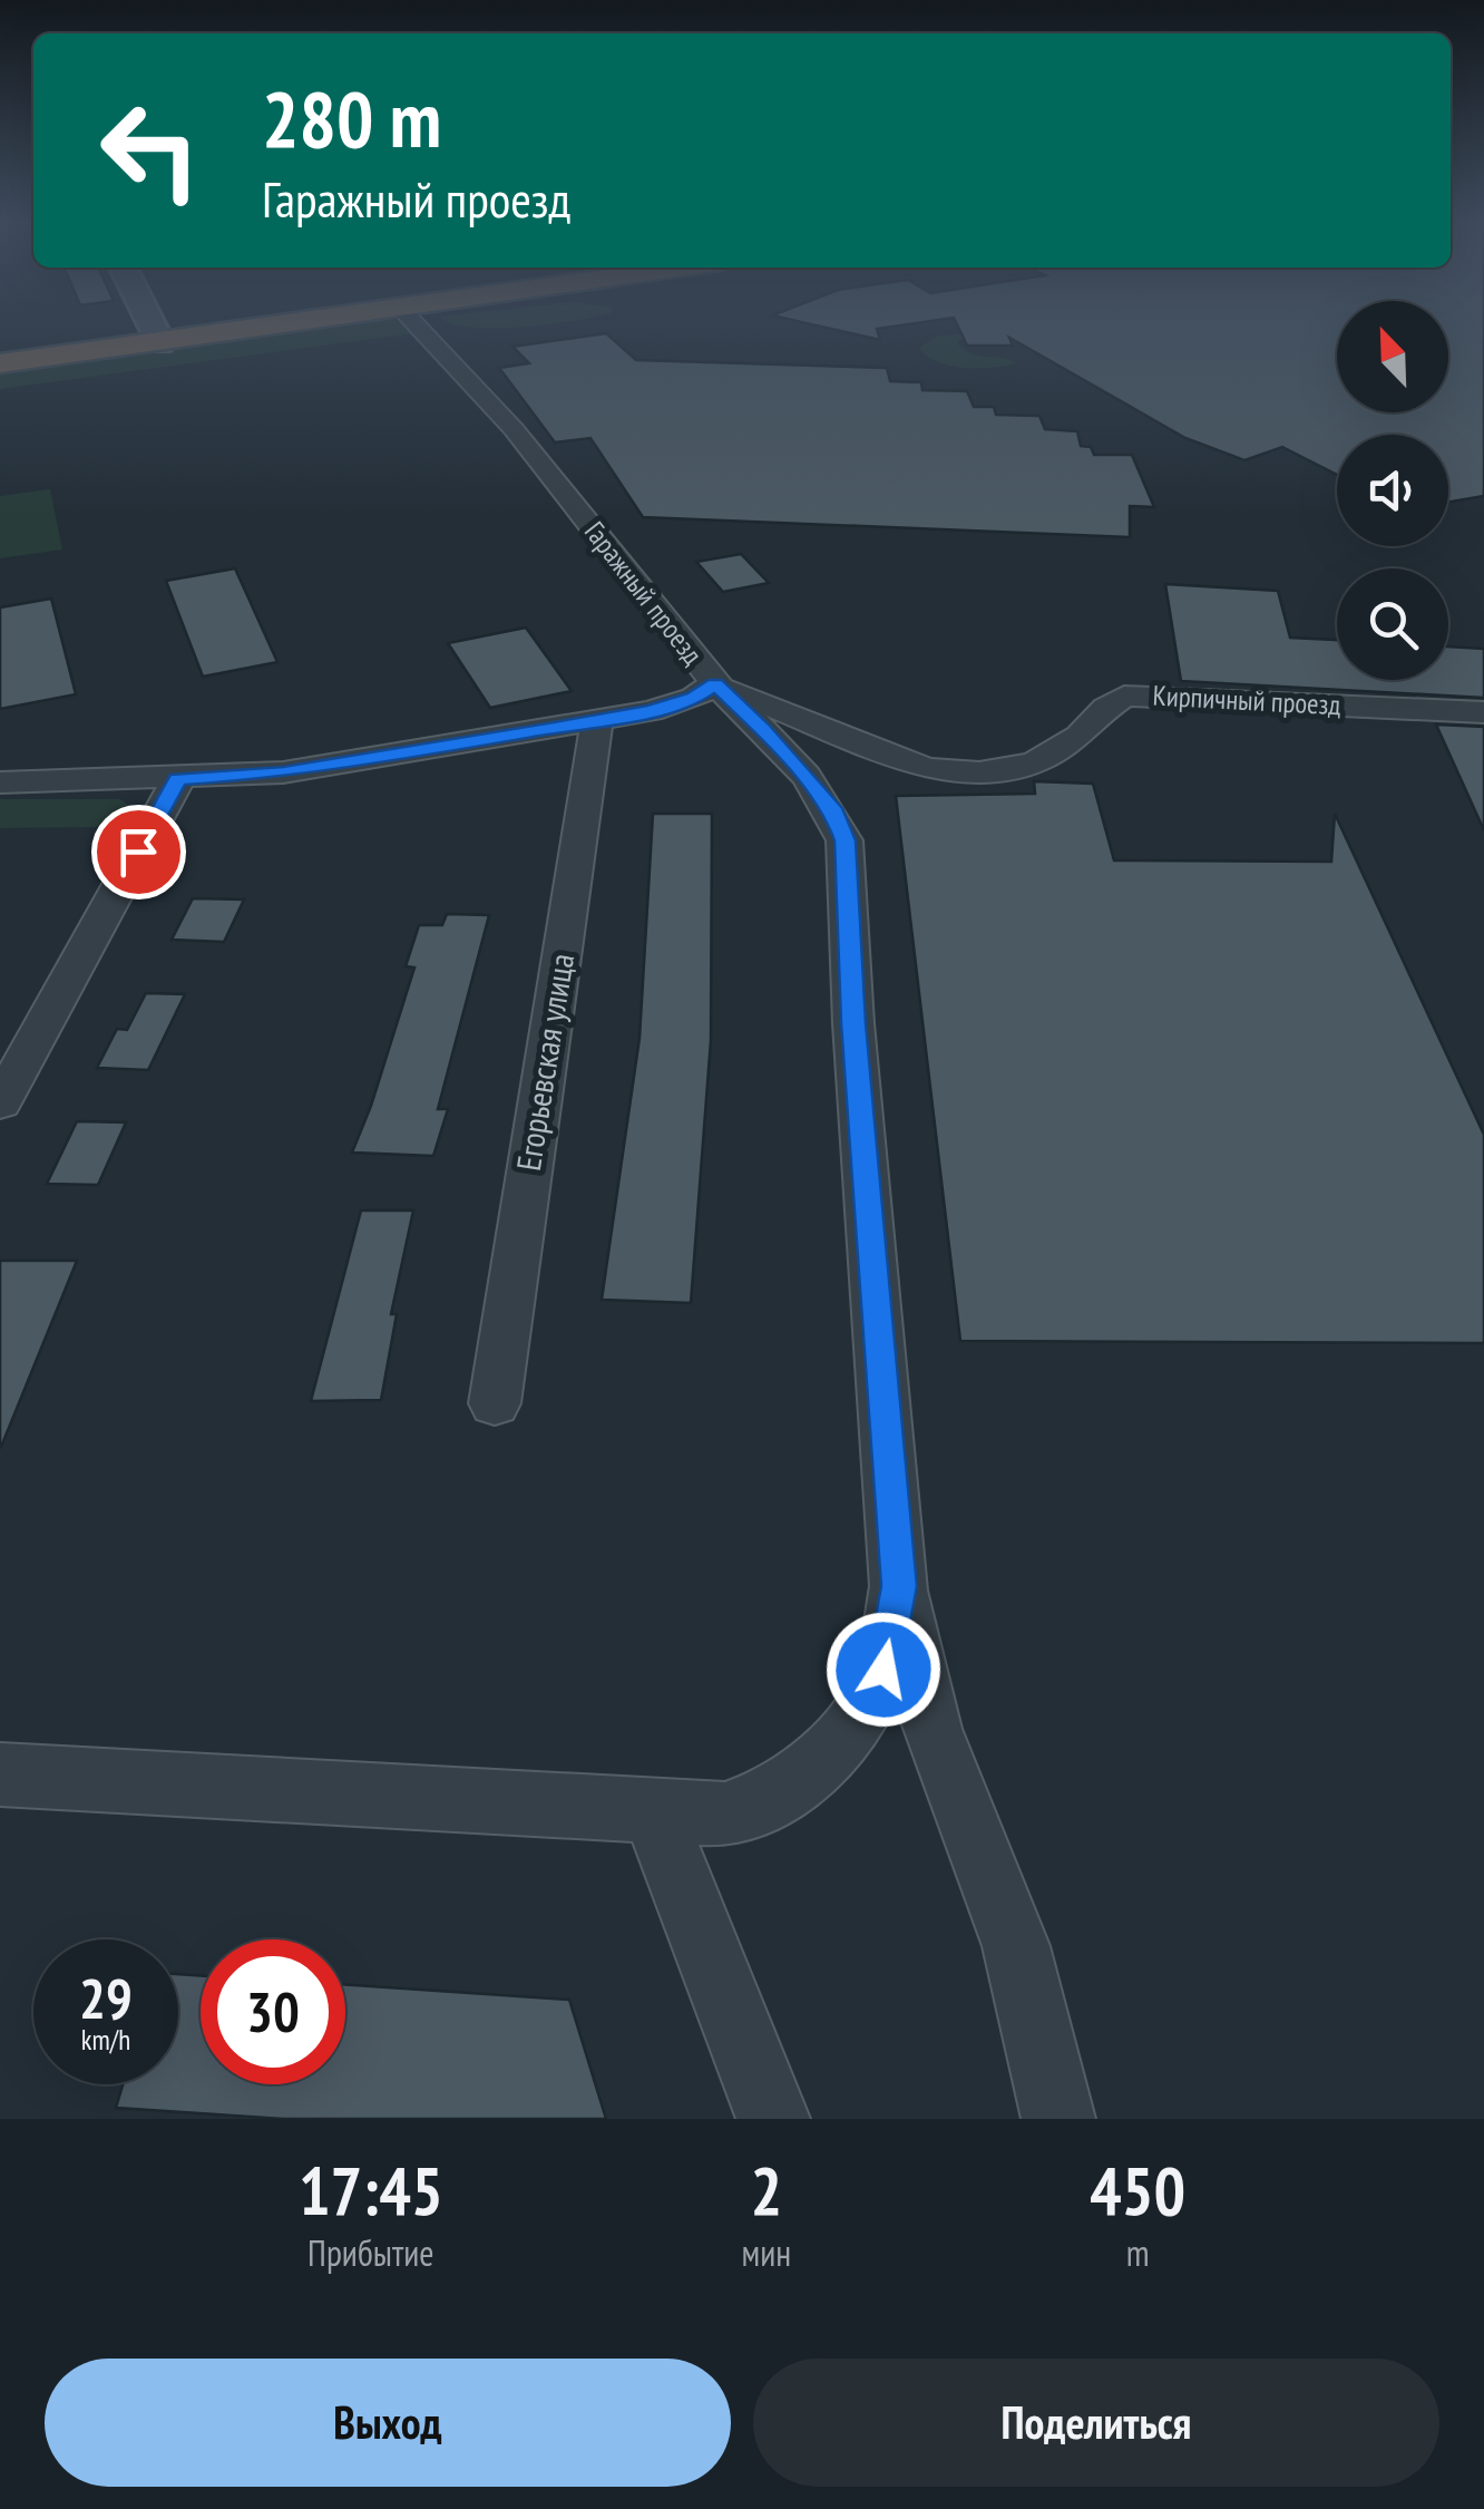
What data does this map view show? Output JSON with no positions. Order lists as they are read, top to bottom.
{
  "streets": {
    "street": ["Гаражный проезд", "Кирпичный проезд", "Егорьевская улица"]
  },
  "crossings": [
    ["Гаражный проезд", "Кирпичный проезд"],
    ["Гаражный проезд", "Егорьевская улица"]
  ],
  "north": "top left",
  "page": {
    "turn": ["280 m", "Гаражный проезд"],
    "speed": "29 km/h",
    "limit": "30",
    "eta": [
      "17:45",
      "Прибытие",
      "2",
      "мин",
      "450",
      "m"
    ],
    "buttons": ["Выход", "Поделиться"]
  }
}
